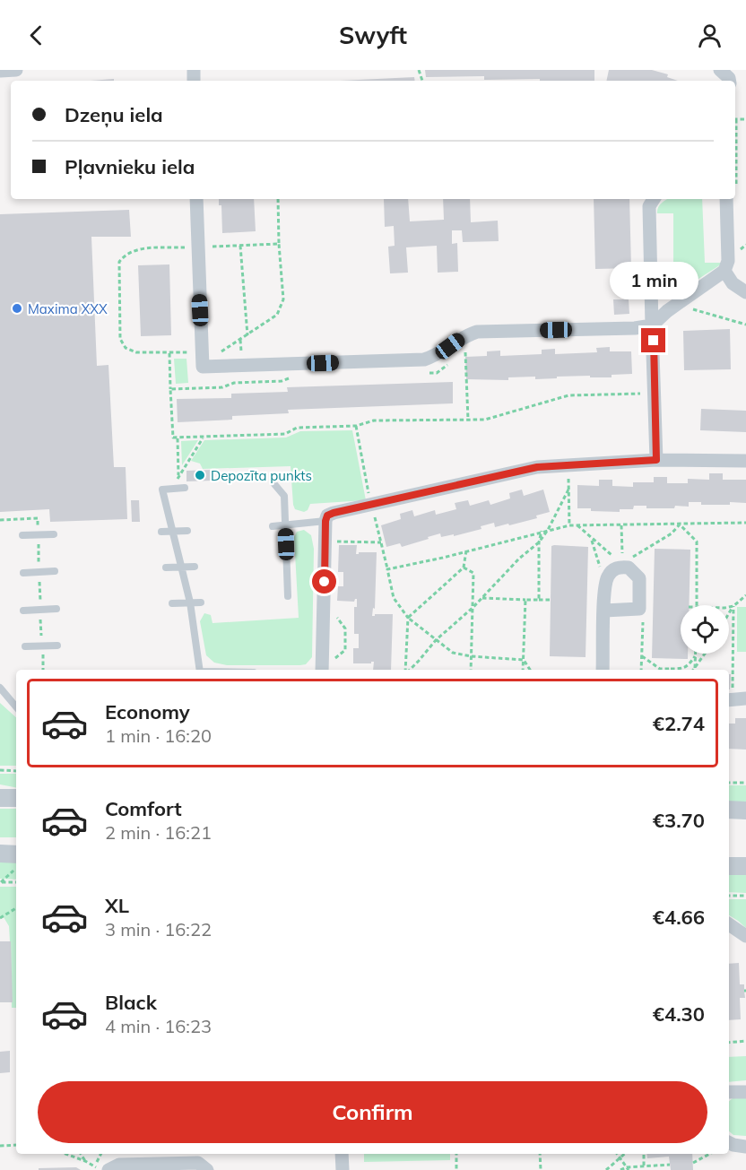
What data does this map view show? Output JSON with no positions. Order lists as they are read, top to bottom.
{
  "places": ["Maxima XXX", "Depozīta punkts"],
  "page": {
    "header": "Swyft",
    "banner": ["Dzeņu iela", "Pļavnieku iela"],
    "bubble": "1 min",
    "list": [
      {
        "name": "Economy",
        "note": "1 min · 16:20",
        "value": "€2.74"
      },
      {
        "name": "Comfort",
        "note": "2 min · 16:21",
        "value": "€3.70"
      },
      {
        "name": "XL",
        "note": "3 min · 16:22",
        "value": "€4.66"
      },
      {
        "name": "Black",
        "note": "4 min · 16:23",
        "value": "€4.30"
      }
    ],
    "buttons": "Confirm"
  }
}
